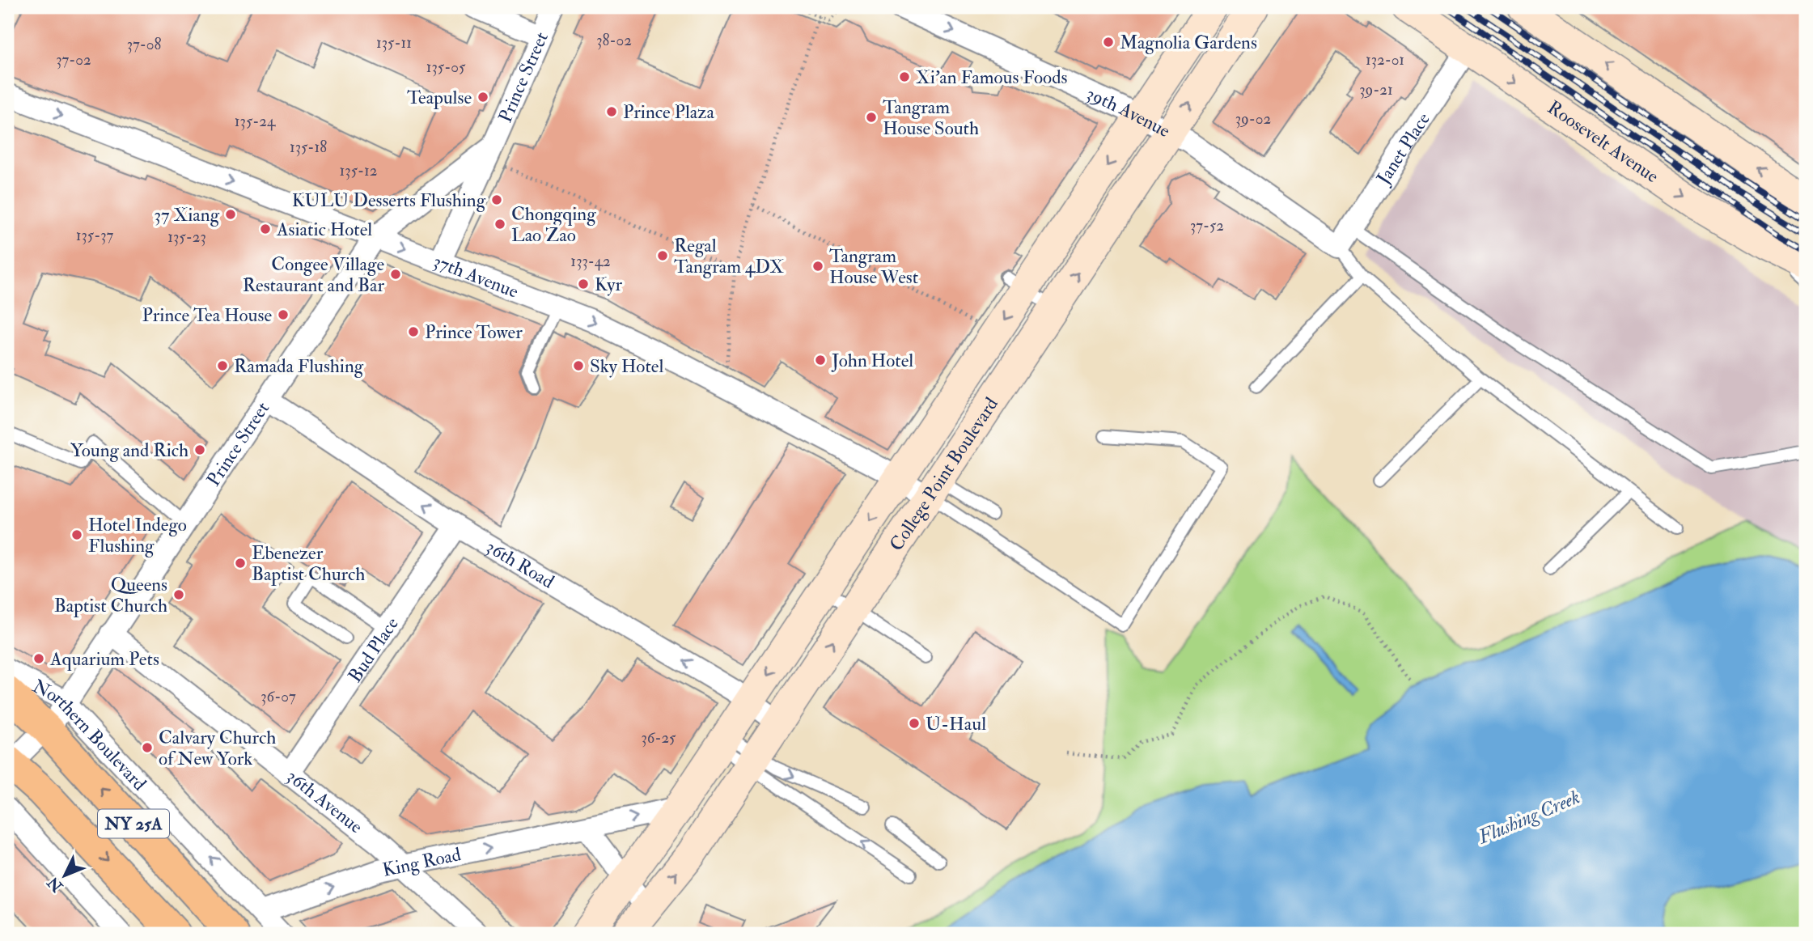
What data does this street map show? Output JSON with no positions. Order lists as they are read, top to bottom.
{
  "streets": {
    "main road": [
      "Roosevelt Avenue",
      "College Point Boulevard",
      "Northern Boulevard",
      "NY 25A"
    ],
    "street": [
      "Prince Street",
      "39th Avenue",
      "Janet Place",
      "37th Avenue",
      "36th Road",
      "Bud Place",
      "36th Avenue",
      "King Road"
    ]
  },
  "crossings": [
    ["Prince Street", "37th Avenue"],
    ["Prince Street", "36th Road"],
    ["Prince Street", "Northern Boulevard"],
    ["Prince Street", "36th Avenue"],
    ["Prince Street", "NY 25A"],
    ["39th Avenue", "Janet Place"],
    ["39th Avenue", "College Point Boulevard"],
    ["Roosevelt Avenue", "Janet Place"],
    ["37th Avenue", "College Point Boulevard"],
    ["College Point Boulevard", "36th Road"],
    ["College Point Boulevard", "King Road"],
    ["36th Road", "Bud Place"],
    ["Bud Place", "36th Avenue"],
    ["Northern Boulevard", "King Road"],
    ["36th Avenue", "King Road"]
  ],
  "one_way": [
    "39th Avenue",
    "37th Avenue",
    "36th Road",
    "King Road"
  ],
  "water": ["Flushing Creek"],
  "places": [
    "Magnolia Gardens",
    "Xi'an Famous Foods",
    "Teapulse",
    "Prince Plaza",
    "Tangram House South",
    "KULU Desserts Flushing",
    "37 Xiang",
    "Chongqing Lao Zao",
    "Asiatic Hotel",
    "Regal Tangram 4DX",
    "Tangram House West",
    "Congee Village Restaurant and Bar",
    "Kyr",
    "Prince Tea House",
    "Prince Tower",
    "John Hotel",
    "Ramada Flushing",
    "Sky Hotel",
    "Young and Rich",
    "Hotel Indego Flushing",
    "Ebenezer Baptist Church",
    "Queens Baptist Church",
    "Aquarium Pets",
    "U-Haul",
    "Calvary Church of New York"
  ],
  "house_numbers": [
    "38-02",
    "135-11",
    "37-08",
    "37-02",
    "132-01",
    "135-05",
    "39-21",
    "39-02",
    "135-24",
    "135-18",
    "135-12",
    "37-52",
    "135-37",
    "135-23",
    "133-42",
    "36-07",
    "36-25"
  ],
  "north": "bottom left"
}
